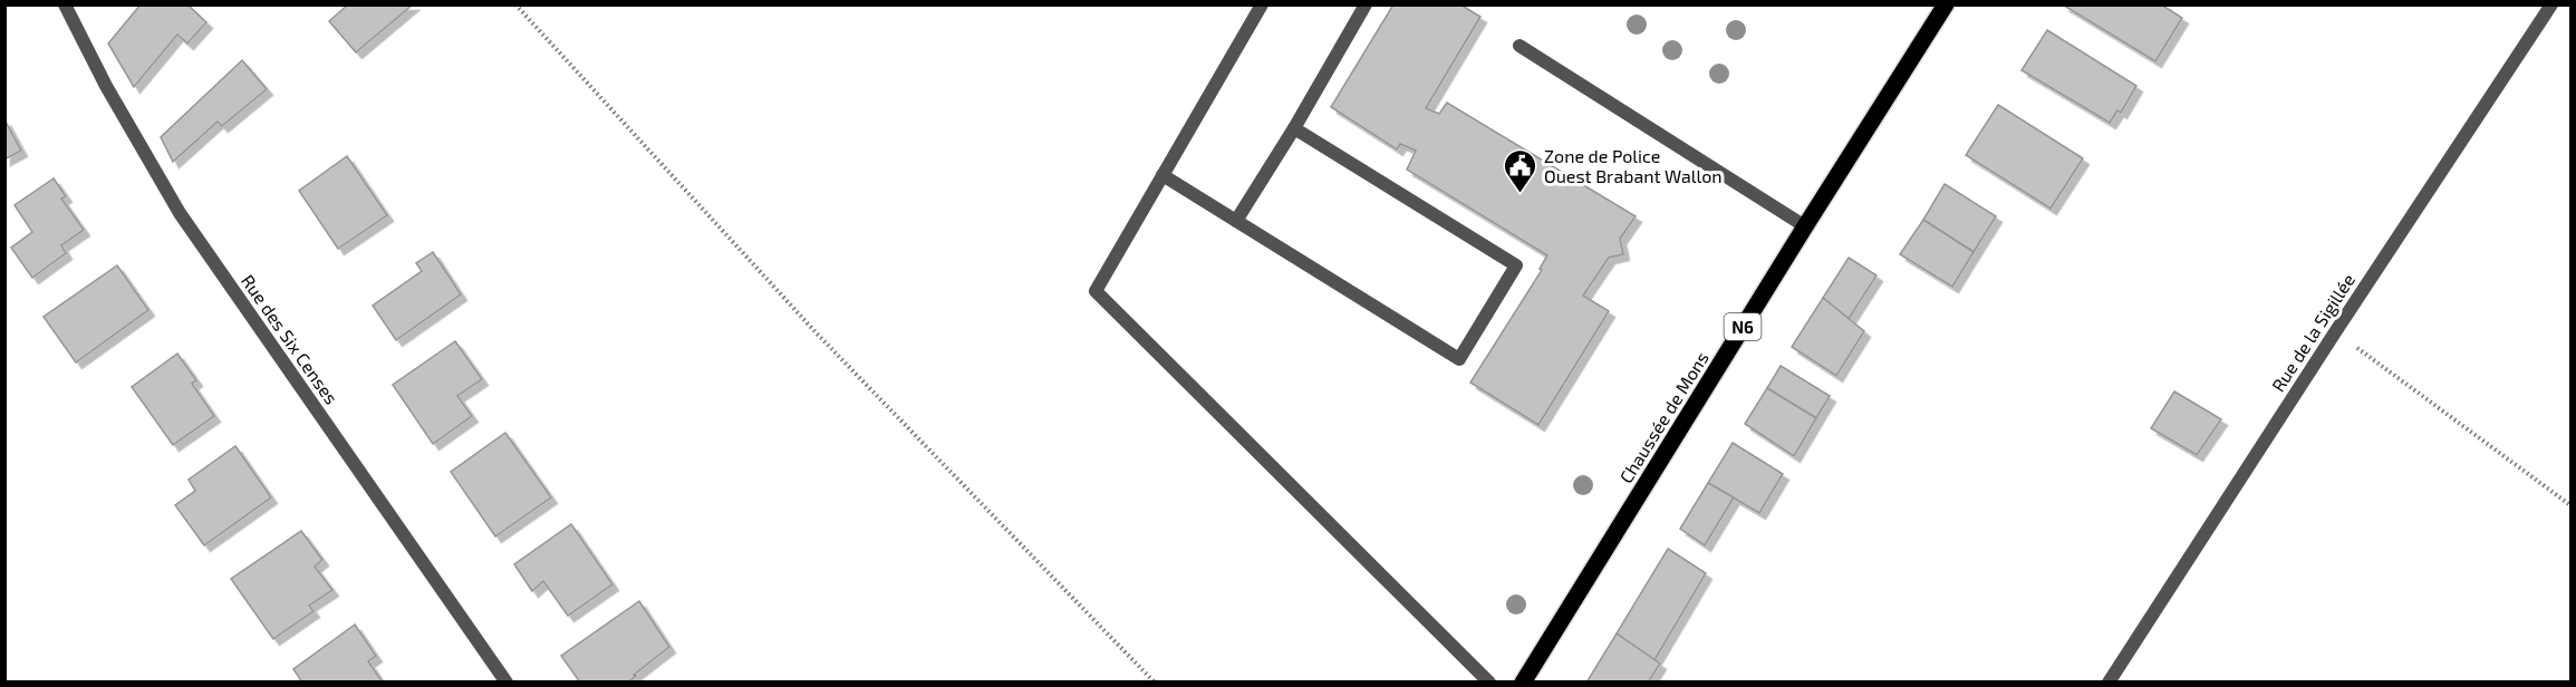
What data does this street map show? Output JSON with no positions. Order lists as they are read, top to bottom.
{
  "streets": {
    "main road": ["N6", "Chaussée de Mons"],
    "street": ["Rue de la Sigillée", "Rue des Six Censes"]
  },
  "places": {
    "public building": ["Zone de Police Ouest Brabant Wallon"]
  }
}
